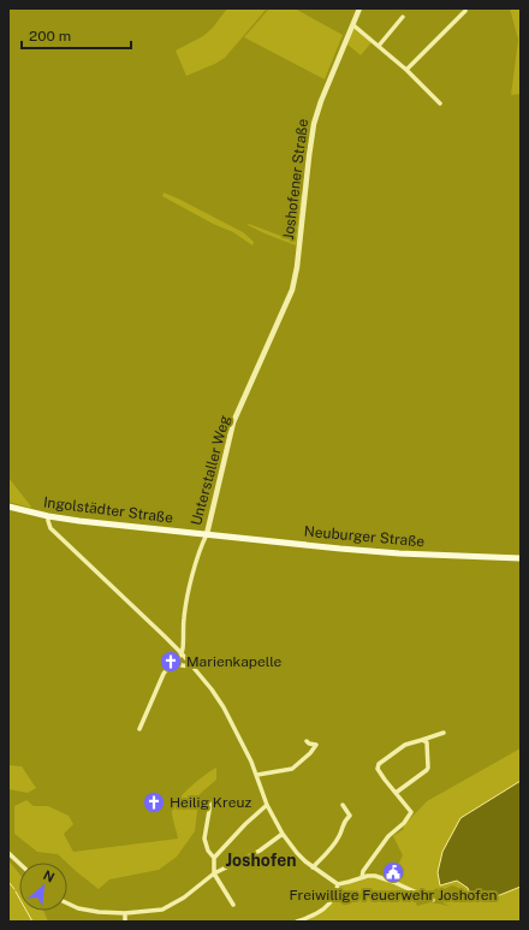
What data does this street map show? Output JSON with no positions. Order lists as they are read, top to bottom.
{
  "streets": {
    "main road": ["Ingolstädter Straße", "Neuburger Straße"],
    "street": ["Joshofener Straße", "Unterstaller Weg"]
  },
  "crossings": [
    ["Joshofener Straße", "Unterstaller Weg"],
    ["Unterstaller Weg", "Ingolstädter Straße"],
    ["Unterstaller Weg", "Neuburger Straße"],
    ["Ingolstädter Straße", "Neuburger Straße"]
  ],
  "districts": ["Joshofen"],
  "places": {
    "church": ["Marienkapelle", "Heilig Kreuz"],
    "public building": ["Freiwillige Feuerwehr Joshofen"]
  },
  "scale_bar": "200 m",
  "north": "top right"
}
